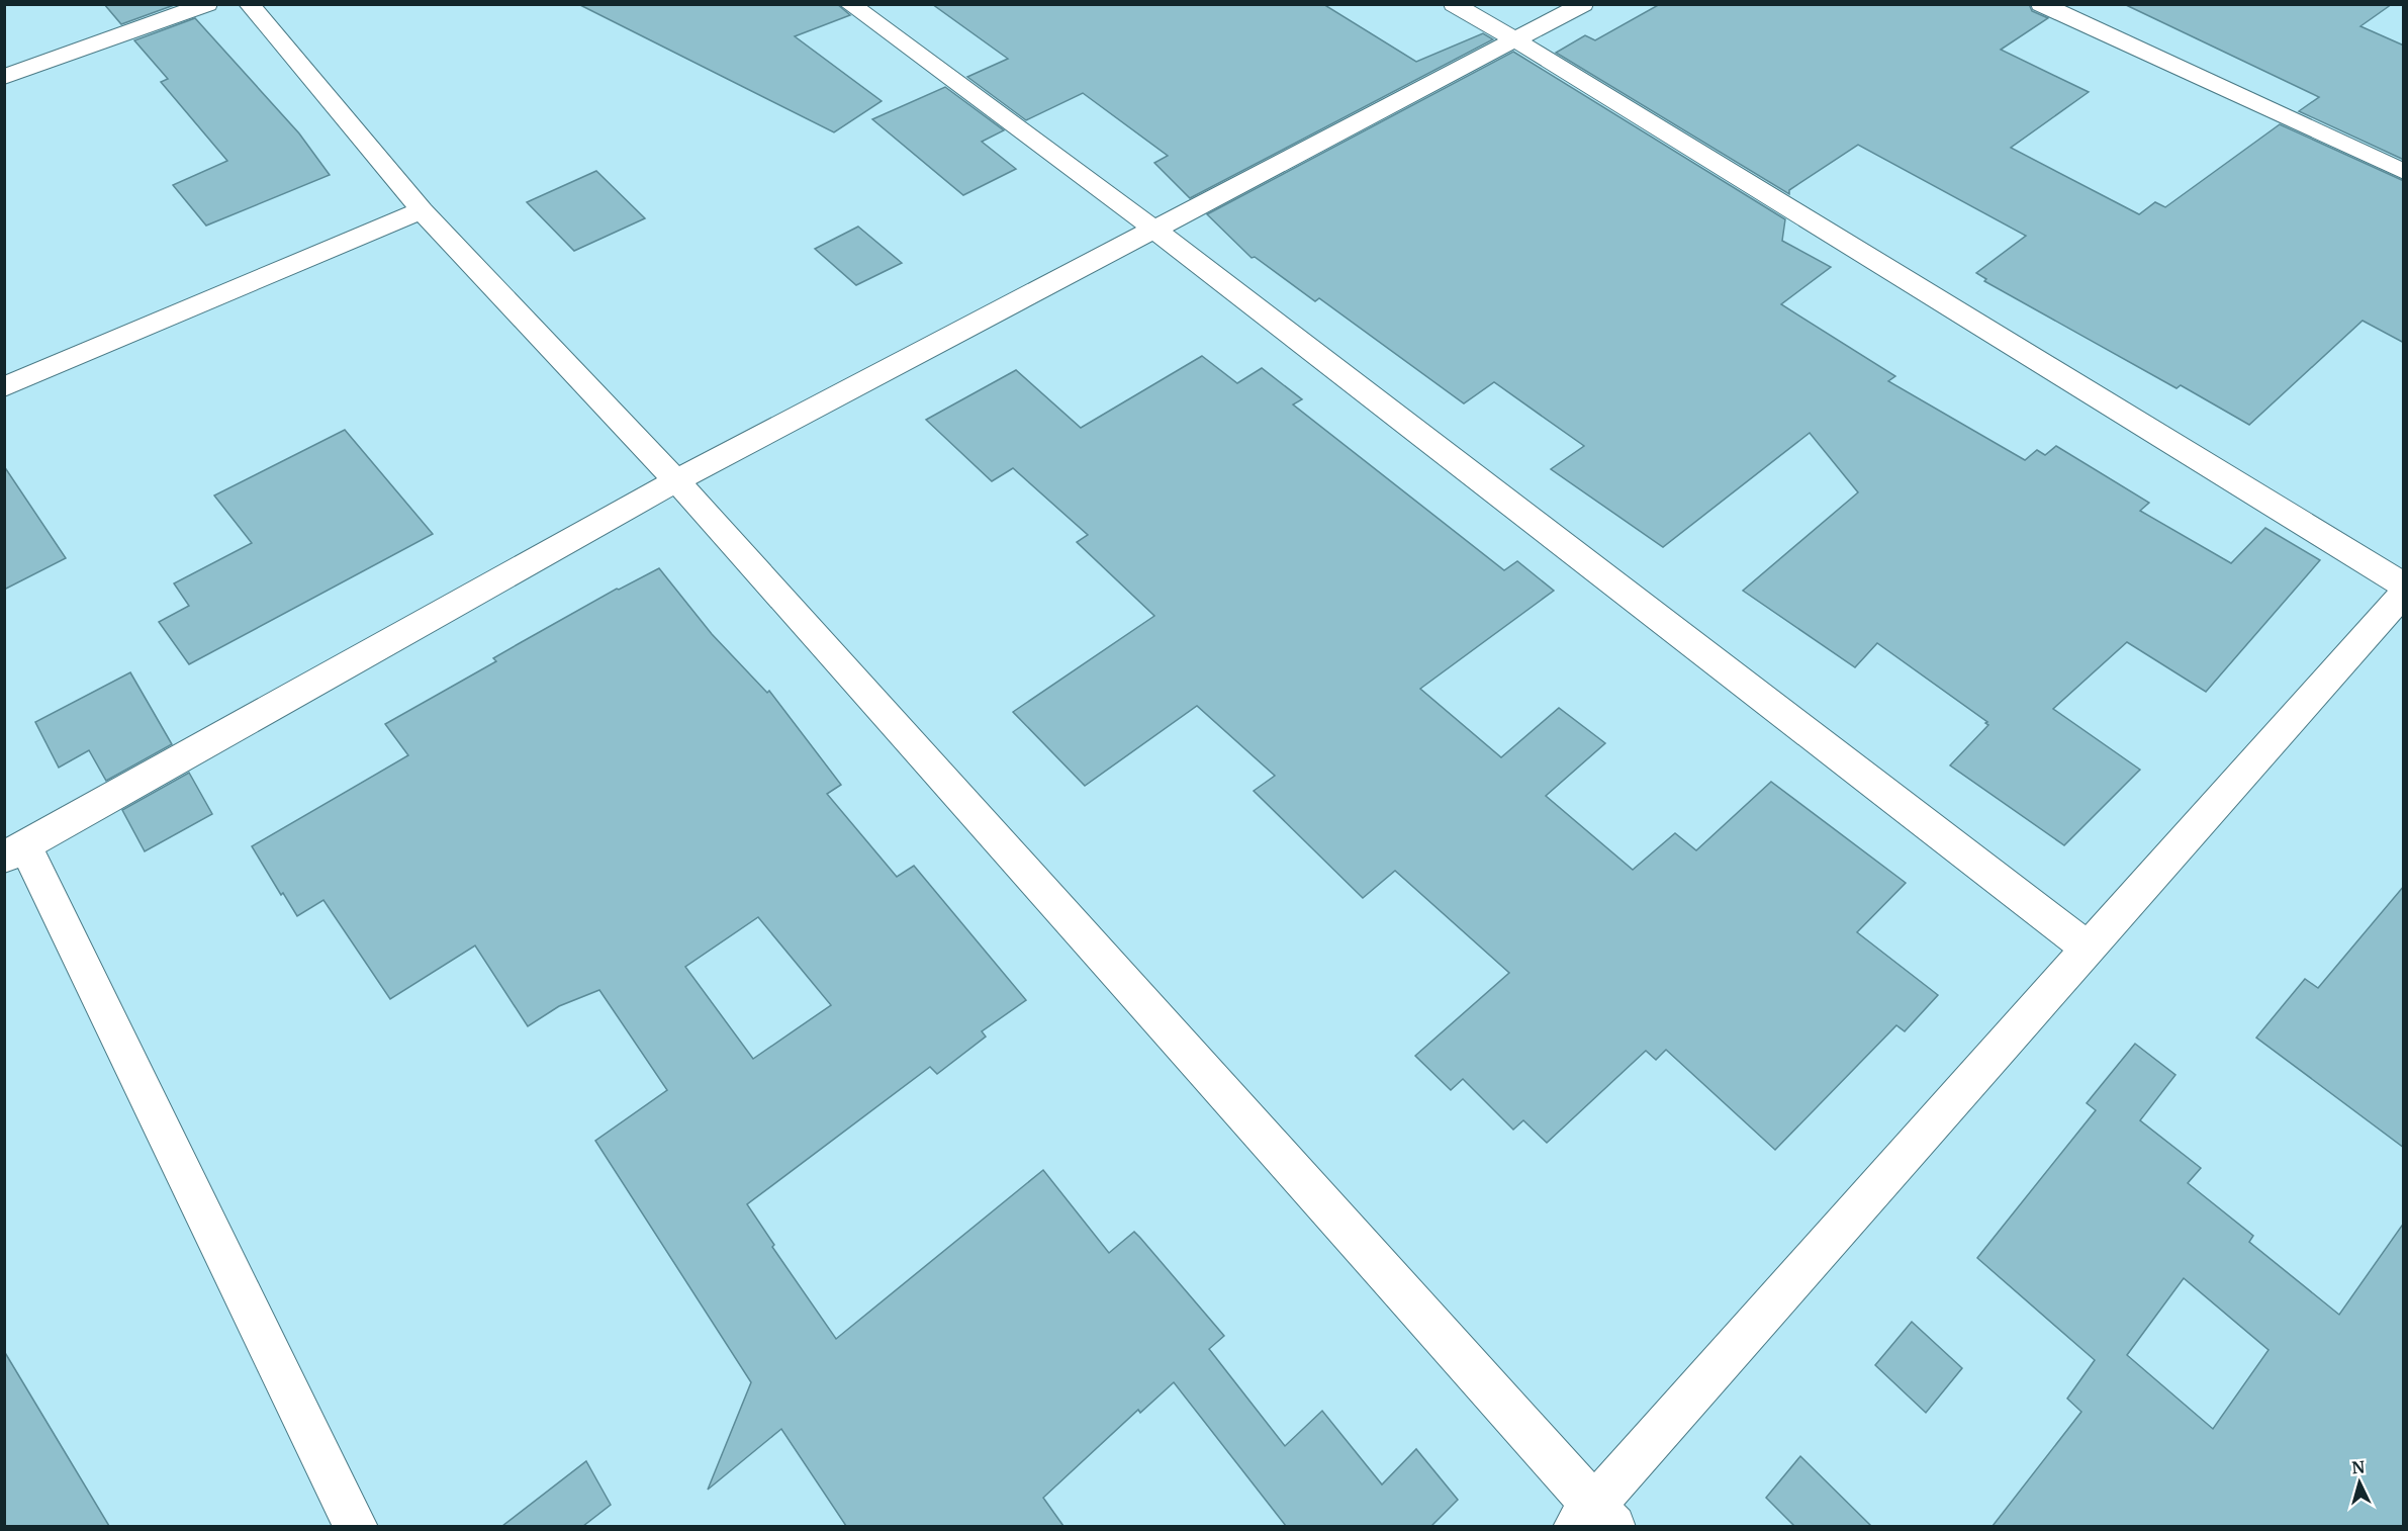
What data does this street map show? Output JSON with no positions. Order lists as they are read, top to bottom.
{
  "north": "top"
}
